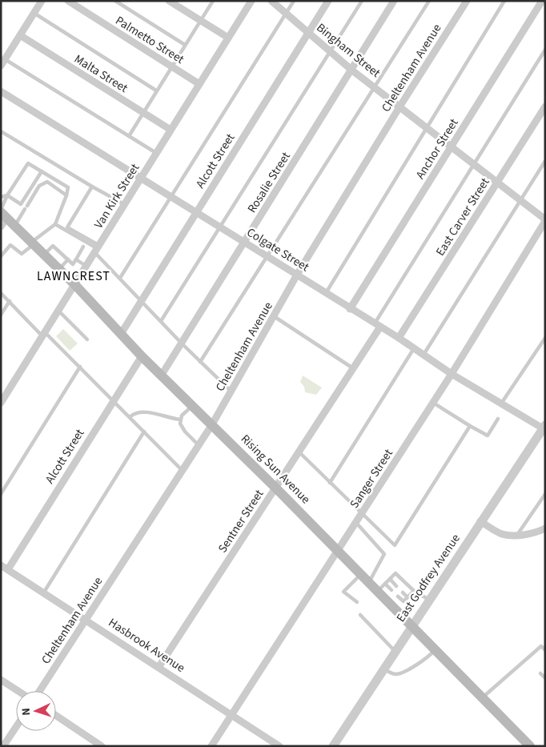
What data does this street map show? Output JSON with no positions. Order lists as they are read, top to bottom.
{
  "streets": {
    "main road": ["Rising Sun Avenue"],
    "street": [
      "Palmetto Street",
      "Bingham Street",
      "Cheltenham Avenue",
      "Malta Street",
      "Anchor Street",
      "Alcott Street",
      "Rosalie Street",
      "Van Kirk Street",
      "East Carver Street",
      "Colgate Street",
      "Sanger Street",
      "Sentner Street",
      "East Godfrey Avenue",
      "Hasbrook Avenue"
    ]
  },
  "crossings": [
    ["Palmetto Street", "Van Kirk Street"],
    ["Bingham Street", "Cheltenham Avenue"],
    ["Bingham Street", "Anchor Street"],
    ["Bingham Street", "Alcott Street"],
    ["Bingham Street", "Rosalie Street"],
    ["Bingham Street", "East Carver Street"],
    ["Bingham Street", "Sanger Street"],
    ["Cheltenham Avenue", "Colgate Street"],
    ["Cheltenham Avenue", "Rising Sun Avenue"],
    ["Cheltenham Avenue", "Hasbrook Avenue"],
    ["Malta Street", "Van Kirk Street"],
    ["Anchor Street", "Colgate Street"],
    ["Alcott Street", "Colgate Street"],
    ["Alcott Street", "Rising Sun Avenue"],
    ["Alcott Street", "Hasbrook Avenue"],
    ["Rosalie Street", "Colgate Street"],
    ["Rosalie Street", "Rising Sun Avenue"],
    ["Van Kirk Street", "Colgate Street"],
    ["Van Kirk Street", "Rising Sun Avenue"],
    ["East Carver Street", "Colgate Street"],
    ["Colgate Street", "Sanger Street"],
    ["Colgate Street", "Sentner Street"],
    ["Colgate Street", "East Godfrey Avenue"],
    ["Rising Sun Avenue", "Sanger Street"],
    ["Rising Sun Avenue", "Sentner Street"],
    ["Rising Sun Avenue", "East Godfrey Avenue"],
    ["Sanger Street", "Hasbrook Avenue"],
    ["Sentner Street", "Hasbrook Avenue"]
  ],
  "districts": ["LAWNCREST"],
  "north": "left"
}
